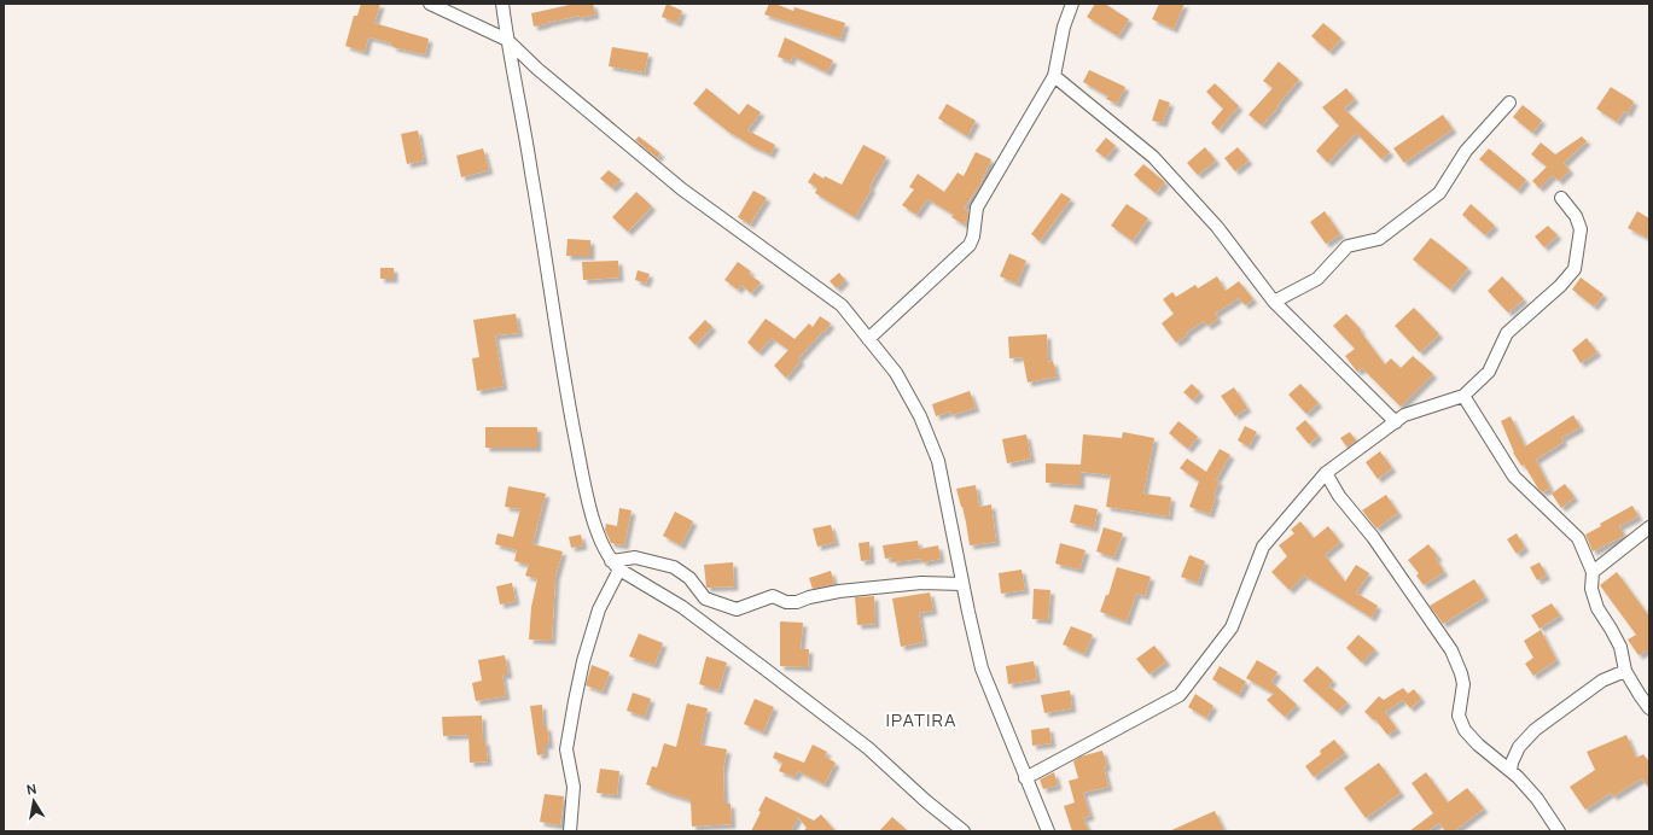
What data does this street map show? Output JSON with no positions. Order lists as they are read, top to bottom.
{
  "districts": ["IPATIRA"],
  "north": "top"
}
